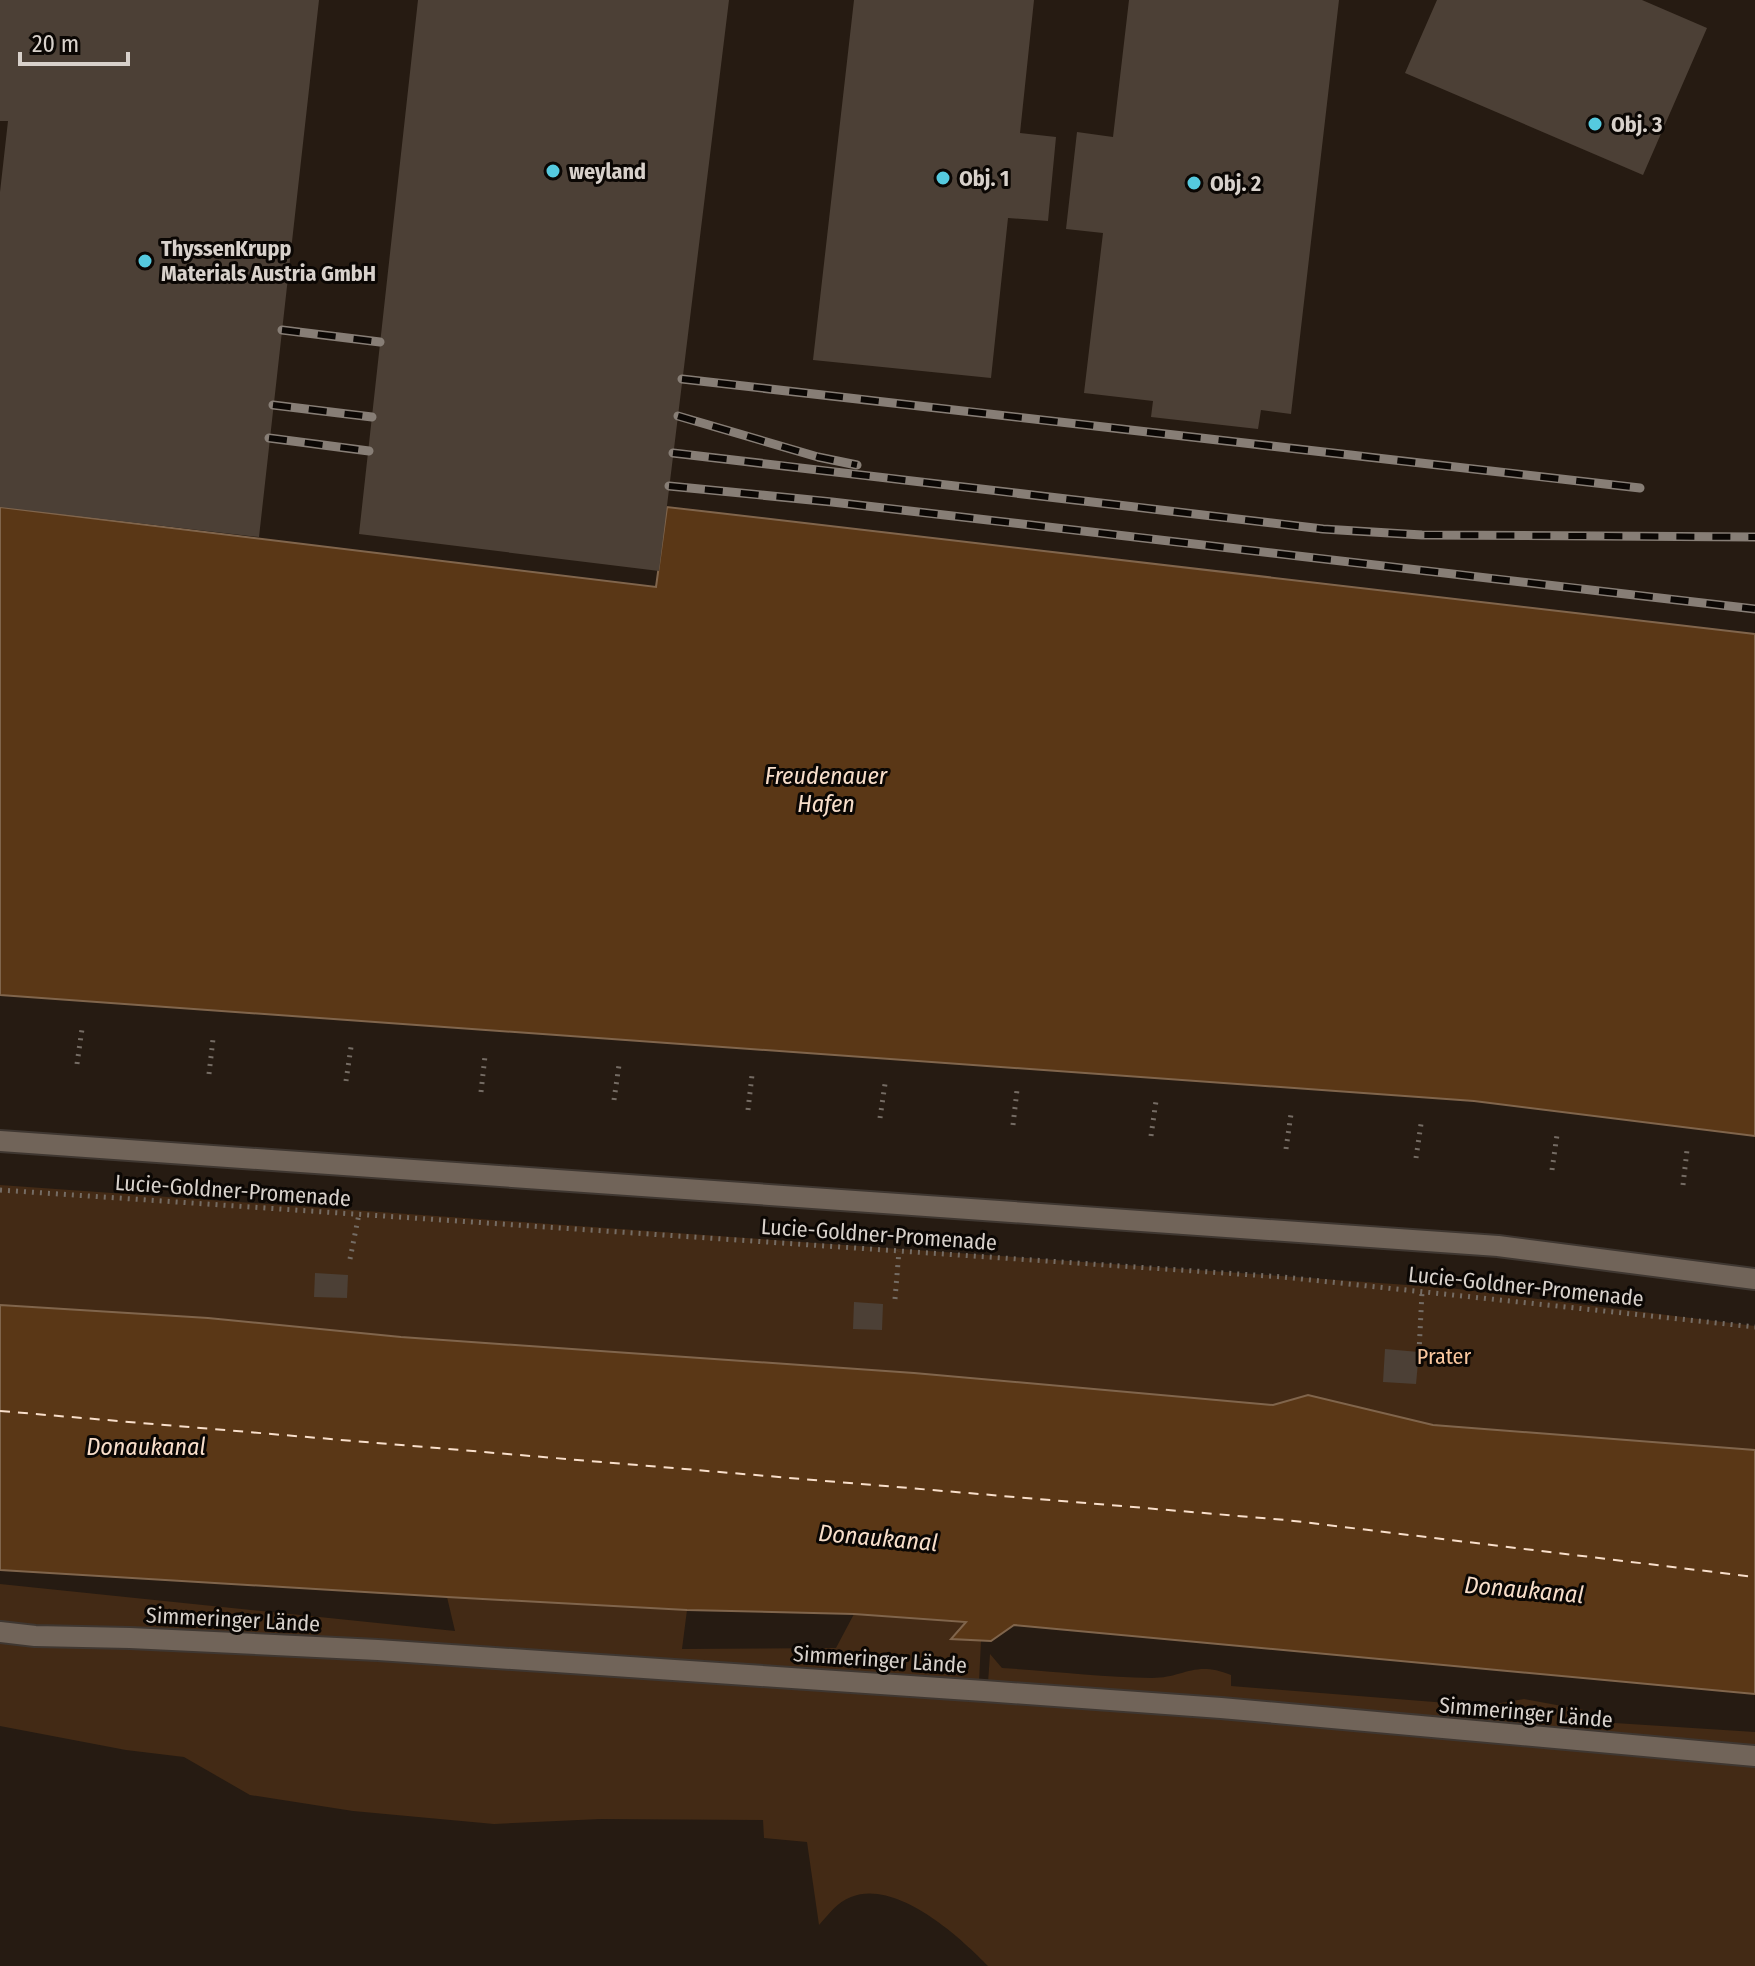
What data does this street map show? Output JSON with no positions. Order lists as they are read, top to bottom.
{
  "streets": {
    "lane": ["Simmeringer Lände"],
    "path": ["Lucie-Goldner-Promenade"]
  },
  "water": ["Freudenauer Hafen", "Donaukanal"],
  "parks": ["Prater"],
  "places": [
    "Obj. 3",
    "weyland",
    "Obj. 1",
    "Obj. 2",
    "ThyssenKrupp Materials Austria GmbH"
  ],
  "scale_bar": "20 m"
}
